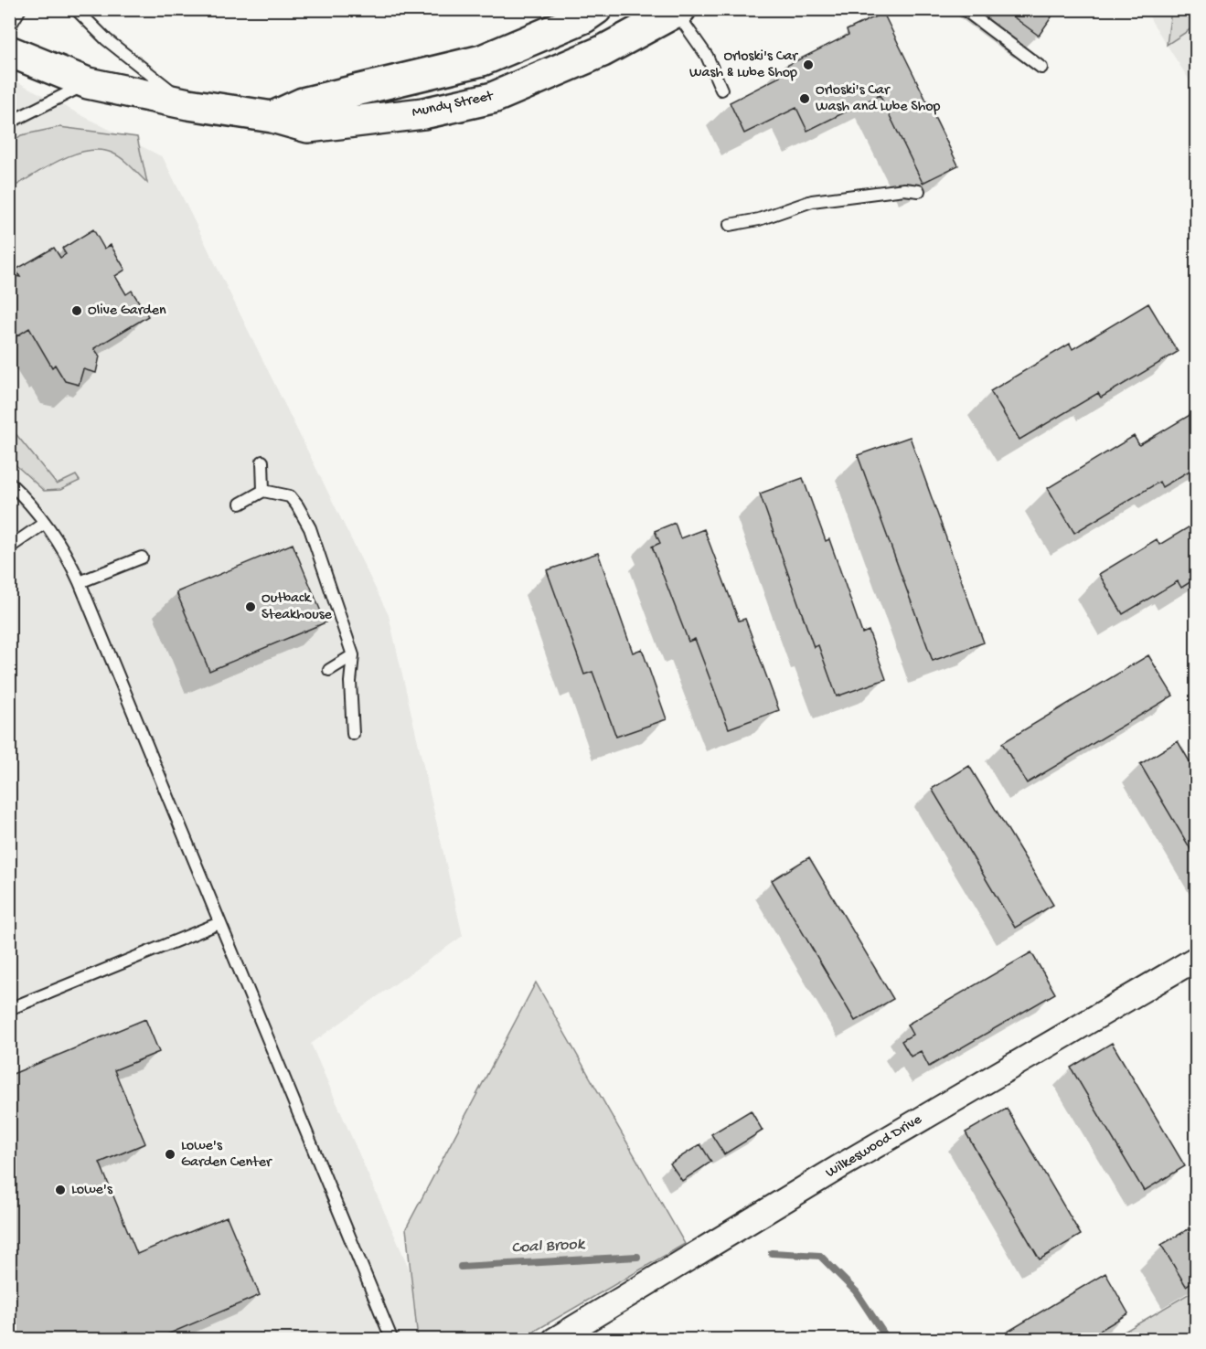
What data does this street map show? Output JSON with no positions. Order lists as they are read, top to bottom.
{
  "streets": {
    "main road": ["Mundy Street"],
    "street": ["Wilkeswood Drive"]
  },
  "water": ["Coal Brook"],
  "places": [
    "Orloski's Car Wash & Lube Shop",
    "Orloski's Car Wash and Lube Shop",
    "Olive Garden",
    "Outback Steakhouse",
    "Lowe's Garden Center",
    "Lowe's"
  ]
}
